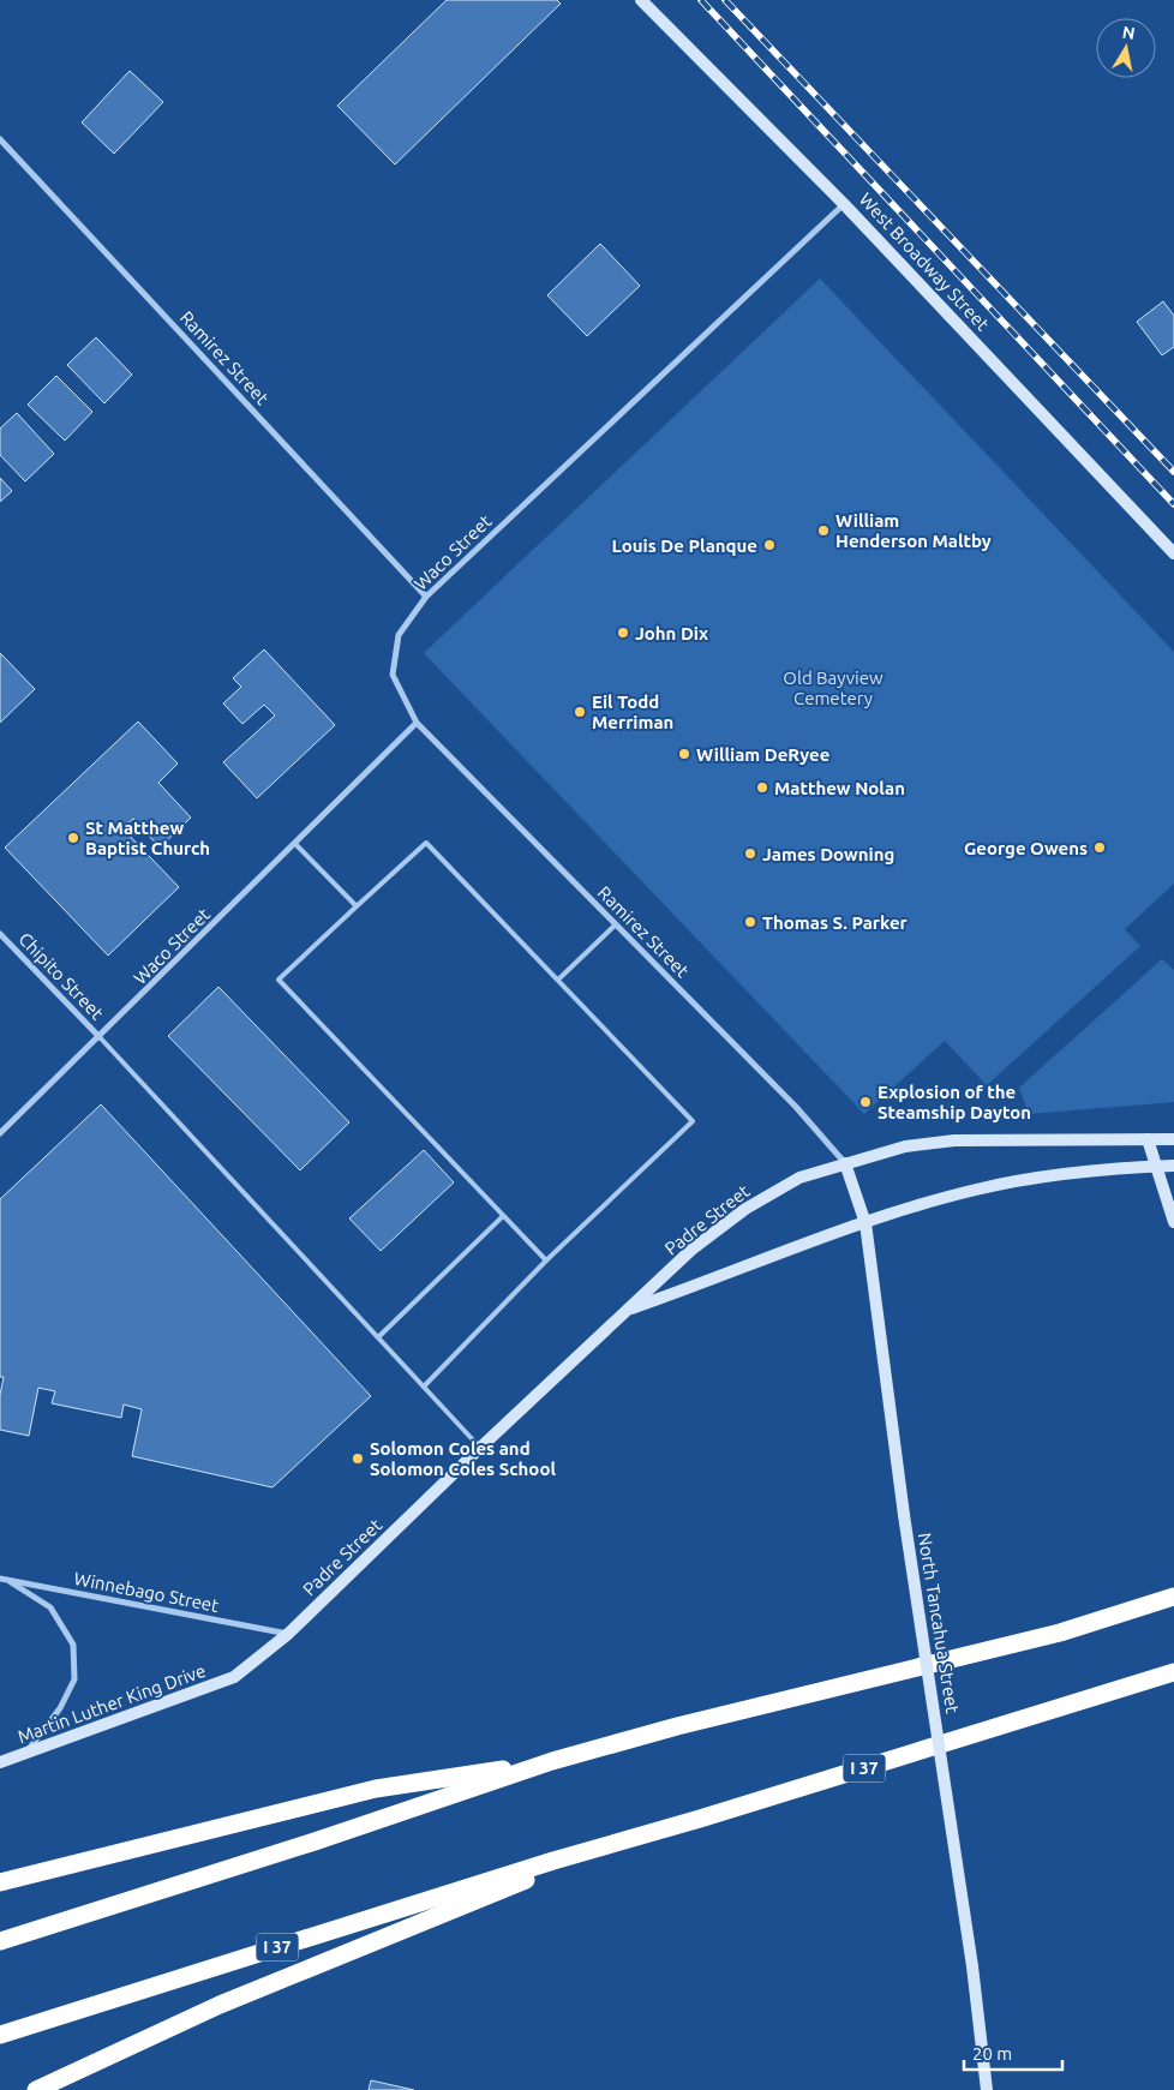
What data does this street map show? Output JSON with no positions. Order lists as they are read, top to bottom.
{
  "streets": {
    "highway": ["I 37"],
    "main road": [
      "West Broadway Street",
      "Padre Street",
      "North Tancahua Street",
      "Martin Luther King Drive"
    ],
    "street": [
      "Ramirez Street",
      "Waco Street",
      "Chipito Street",
      "Winnebago Street"
    ]
  },
  "crossings": [
    ["West Broadway Street", "Waco Street"],
    ["Ramirez Street", "Waco Street"],
    ["Ramirez Street", "Padre Street"],
    ["Ramirez Street", "North Tancahua Street"],
    ["Waco Street", "Chipito Street"],
    ["Padre Street", "Winnebago Street"],
    ["Padre Street", "North Tancahua Street"],
    ["Padre Street", "Martin Luther King Drive"]
  ],
  "parks": ["Old Bayview Cemetery"],
  "places": [
    "William Henderson Maltby",
    "Louis De Planque",
    "John Dix",
    "Eil Todd Merriman",
    "William DeRyee",
    "Matthew Nolan",
    "St Matthew Baptist Church",
    "George Owens",
    "James Downing",
    "Thomas S. Parker",
    "Explosion of the Steamship Dayton",
    "Solomon Coles and Solomon Coles School"
  ],
  "scale_bar": "20 m",
  "north": "top"
}
